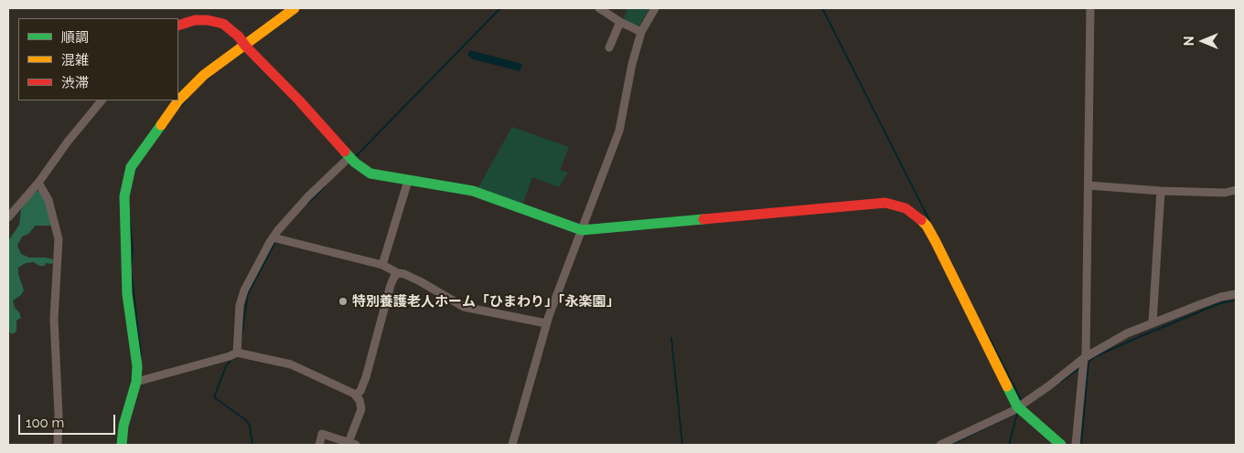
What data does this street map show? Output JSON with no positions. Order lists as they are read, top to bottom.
{
  "places": ["特別養護老人ホーム「ひまわり」「永楽園」"],
  "legend": ["順調", "混雑", "渋滞"],
  "scale_bar": "100 m",
  "north": "left"
}
